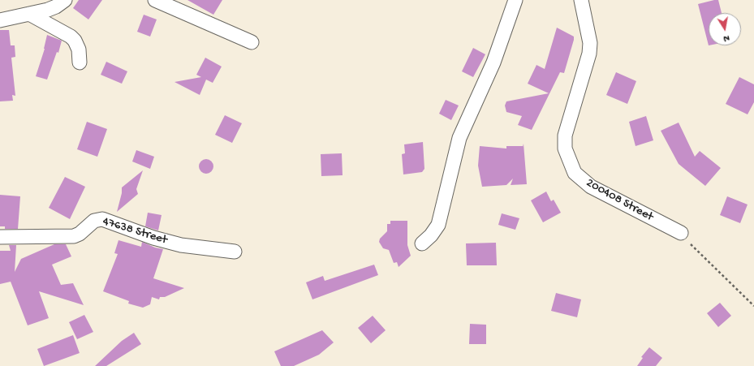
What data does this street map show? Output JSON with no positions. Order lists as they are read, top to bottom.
{
  "streets": {
    "street": ["200408 Street", "47638 Street"]
  },
  "north": "bottom"
}
